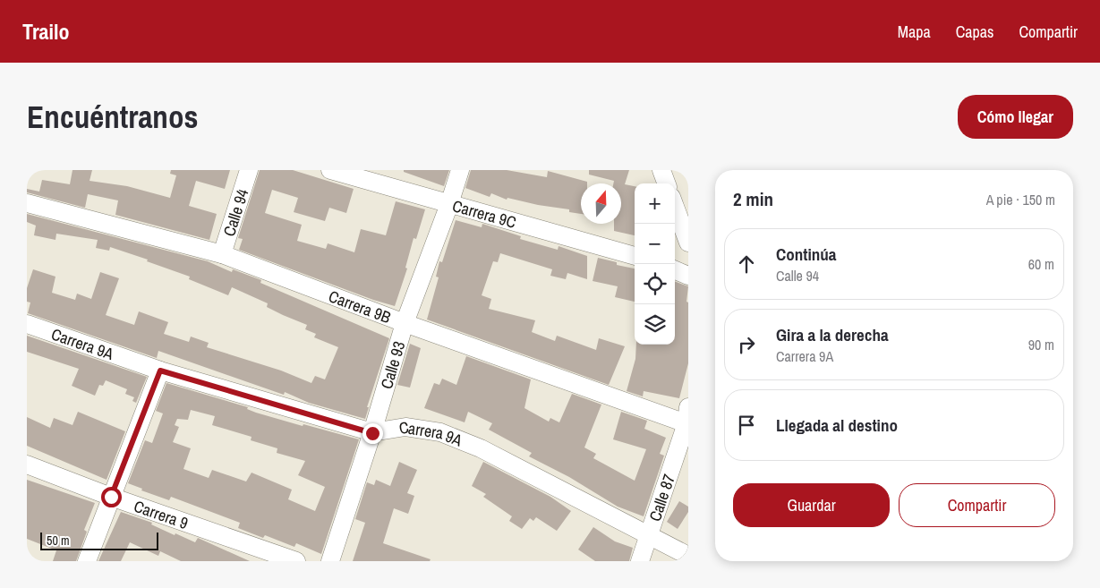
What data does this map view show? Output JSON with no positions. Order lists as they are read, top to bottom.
{
  "streets": {
    "street": [
      "Calle 94",
      "Carrera 9C",
      "Carrera 9B",
      "Carrera 9A",
      "Calle 93",
      "Calle 87",
      "Carrera 9"
    ]
  },
  "crossings": [
    ["Calle 94", "Carrera 9B"],
    ["Carrera 9C", "Calle 93"],
    ["Carrera 9B", "Calle 93"],
    ["Carrera 9B", "Calle 87"],
    ["Carrera 9A", "Calle 93"],
    ["Carrera 9A", "Calle 87"]
  ],
  "scale_bar": "50 m",
  "north": "top",
  "page": {
    "header": "Trailo",
    "nav": ["Mapa", "Capas", "Compartir"],
    "buttons": [
      "Cómo llegar",
      ["Guardar", "Compartir"]
    ],
    "title": "Encuéntranos",
    "heading": ["2 min", "A pie · 150 m"],
    "map_buttons": ["+", "−"],
    "list": [
      ["Continúa", "Calle 94", "60 m"],
      ["Gira a la derecha", "Carrera 9A", "90 m"],
      "Llegada al destino"
    ],
    "scale": "50 m"
  }
}
